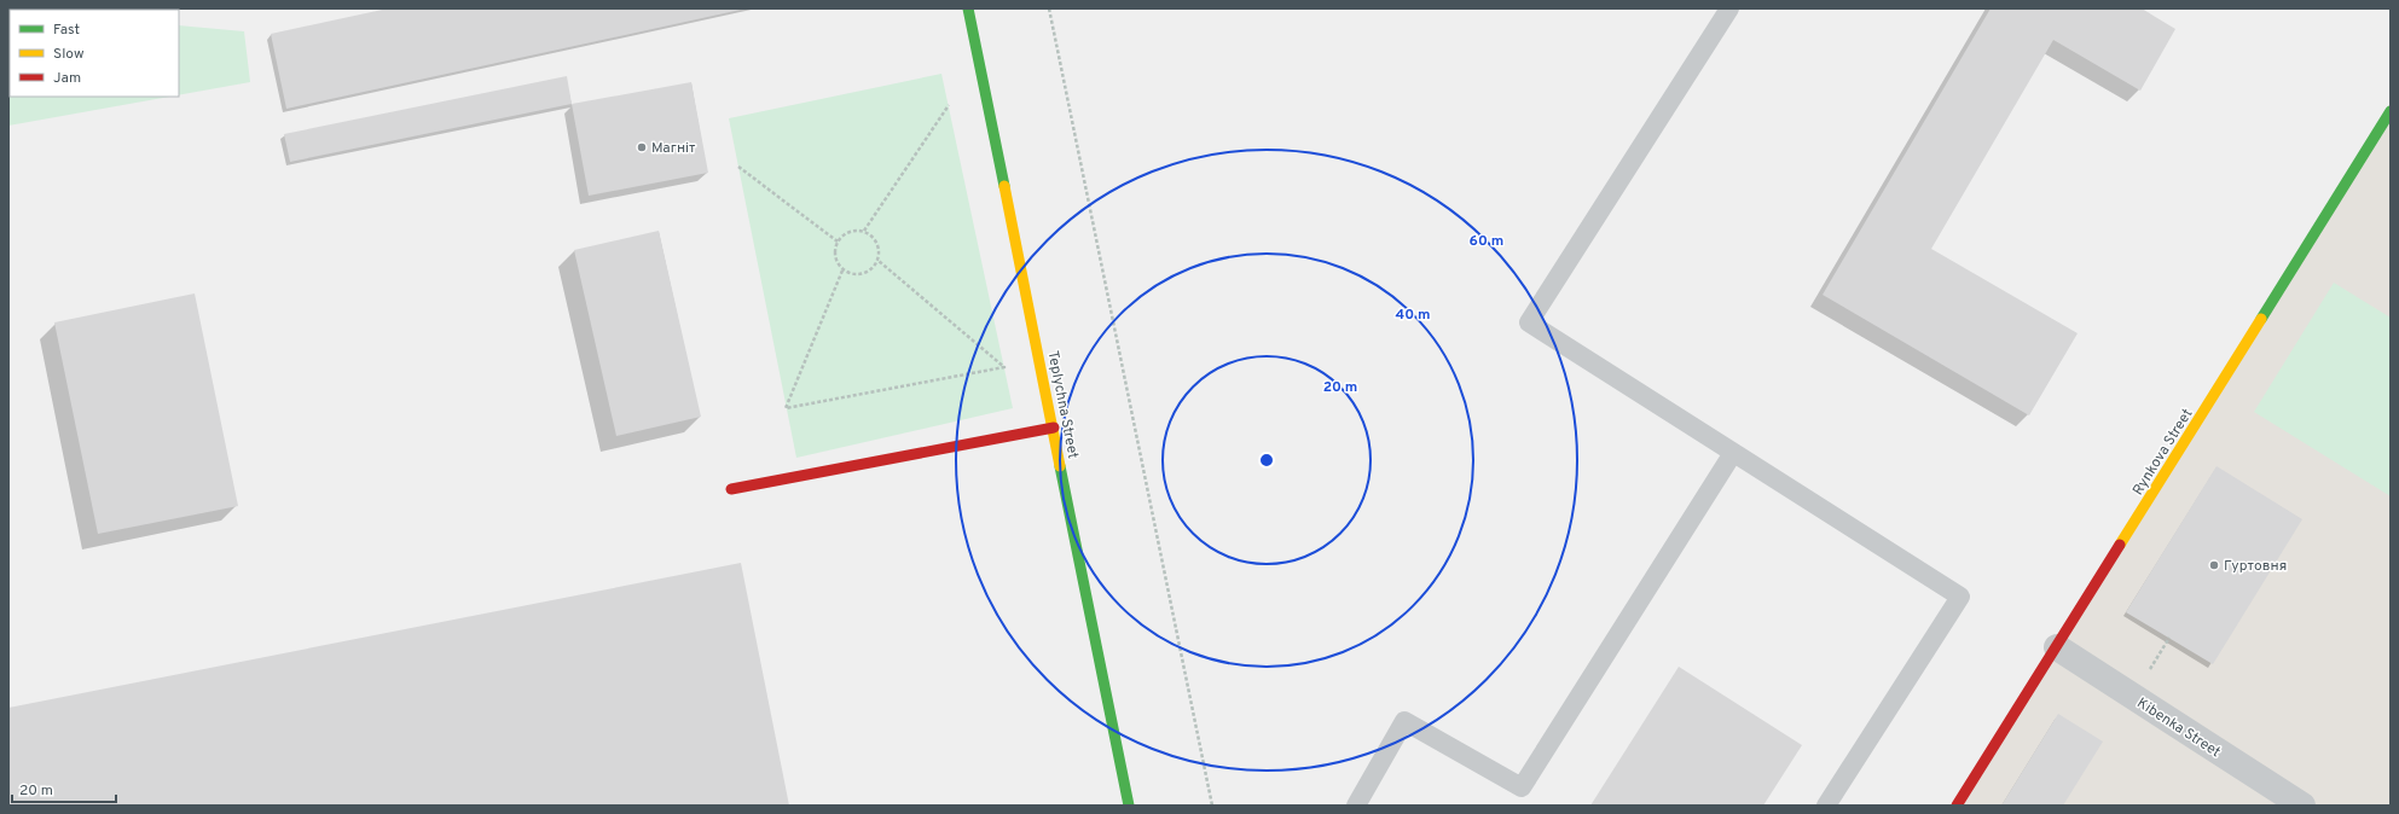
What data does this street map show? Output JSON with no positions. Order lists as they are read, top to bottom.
{
  "streets": {
    "street": ["Teplychna Street", "Rynkova Street", "Kibenka Street"]
  },
  "crossings": [
    ["Rynkova Street", "Kibenka Street"]
  ],
  "places": ["Магніт", "Гуртовня"],
  "legend": ["Fast", "Slow", "Jam"],
  "scale_bar": "20 m",
  "rings": ["60 m", "40 m", "20 m"]
}
